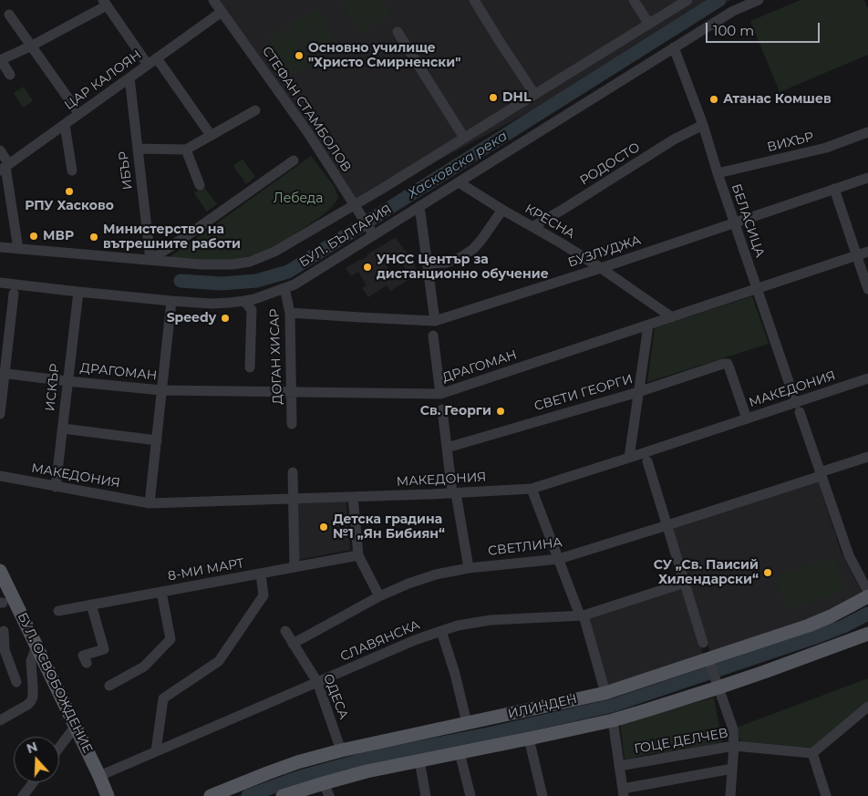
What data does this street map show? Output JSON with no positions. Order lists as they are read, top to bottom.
{
  "streets": {
    "main road": ["БУЛ. ОСВОБОЖДЕНИЕ", "ИЛИНДЕН"],
    "street": [
      "ЦАР КАЛОЯН",
      "СТЕФАН СТАМБОЛОВ",
      "ВИХЪР",
      "РОДОСТО",
      "ИБЪР",
      "БЕЛАСИЦА",
      "КРЕСНА",
      "БУЛ. БЪЛГАРИЯ",
      "БУЗЛУДЖА",
      "ДОГАН ХИСАР",
      "ДРАГОМАН",
      "ИСКЪР",
      "МАКЕДОНИЯ",
      "СВЕТИ ГЕОРГИ",
      "СВЕТЛИНА",
      "8-МИ МАРТ",
      "СЛАВЯНСКА",
      "ОДЕСА",
      "ГОЦЕ ДЕЛЧЕВ"
    ]
  },
  "crossings": [
    ["ЦАР КАЛОЯН", "СТЕФАН СТАМБОЛОВ"],
    ["ЦАР КАЛОЯН", "ИБЪР"],
    ["СТЕФАН СТАМБОЛОВ", "БУЛ. БЪЛГАРИЯ"],
    ["ВИХЪР", "БЕЛАСИЦА"],
    ["РОДОСТО", "БЕЛАСИЦА"],
    ["РОДОСТО", "КРЕСНА"],
    ["ИБЪР", "БУЛ. БЪЛГАРИЯ"],
    ["БЕЛАСИЦА", "БУЛ. БЪЛГАРИЯ"],
    ["БЕЛАСИЦА", "БУЗЛУДЖА"],
    ["БЕЛАСИЦА", "ДРАГОМАН"],
    ["БЕЛАСИЦА", "МАКЕДОНИЯ"],
    ["БЕЛАСИЦА", "СВЕТЛИНА"],
    ["КРЕСНА", "БУЛ. БЪЛГАРИЯ"],
    ["КРЕСНА", "БУЗЛУДЖА"],
    ["КРЕСНА", "ДРАГОМАН"],
    ["БУЛ. БЪЛГАРИЯ", "ДОГАН ХИСАР"],
    ["БУЛ. БЪЛГАРИЯ", "ИСКЪР"],
    ["БУЗЛУДЖА", "ДОГАН ХИСАР"],
    ["ДОГАН ХИСАР", "ДРАГОМАН"],
    ["ДРАГОМАН", "ИСКЪР"],
    ["ИСКЪР", "МАКЕДОНИЯ"],
    ["МАКЕДОНИЯ", "СВЕТИ ГЕОРГИ"],
    ["СВЕТЛИНА", "ОДЕСА"],
    ["СЛАВЯНСКА", "БУЛ. ОСВОБОЖДЕНИЕ"],
    ["СЛАВЯНСКА", "ОДЕСА"],
    ["ОДЕСА", "ИЛИНДЕН"]
  ],
  "water": ["Хасковска река"],
  "parks": ["Лебеда"],
  "places": [
    "Основно училище \"Христо Смирненски\"",
    "DHL",
    "Атанас Комшев",
    "РПУ Хасково",
    "МВР",
    "Министерство на вътрешните работи",
    "УНСС Център за дистанционно обучение",
    "Speedy",
    "Св. Георги",
    "Детска градина №1 „Ян Бибиян“",
    "СУ „Св. Паисий Хилендарски“"
  ],
  "scale_bar": "100 m",
  "north": "top"
}
